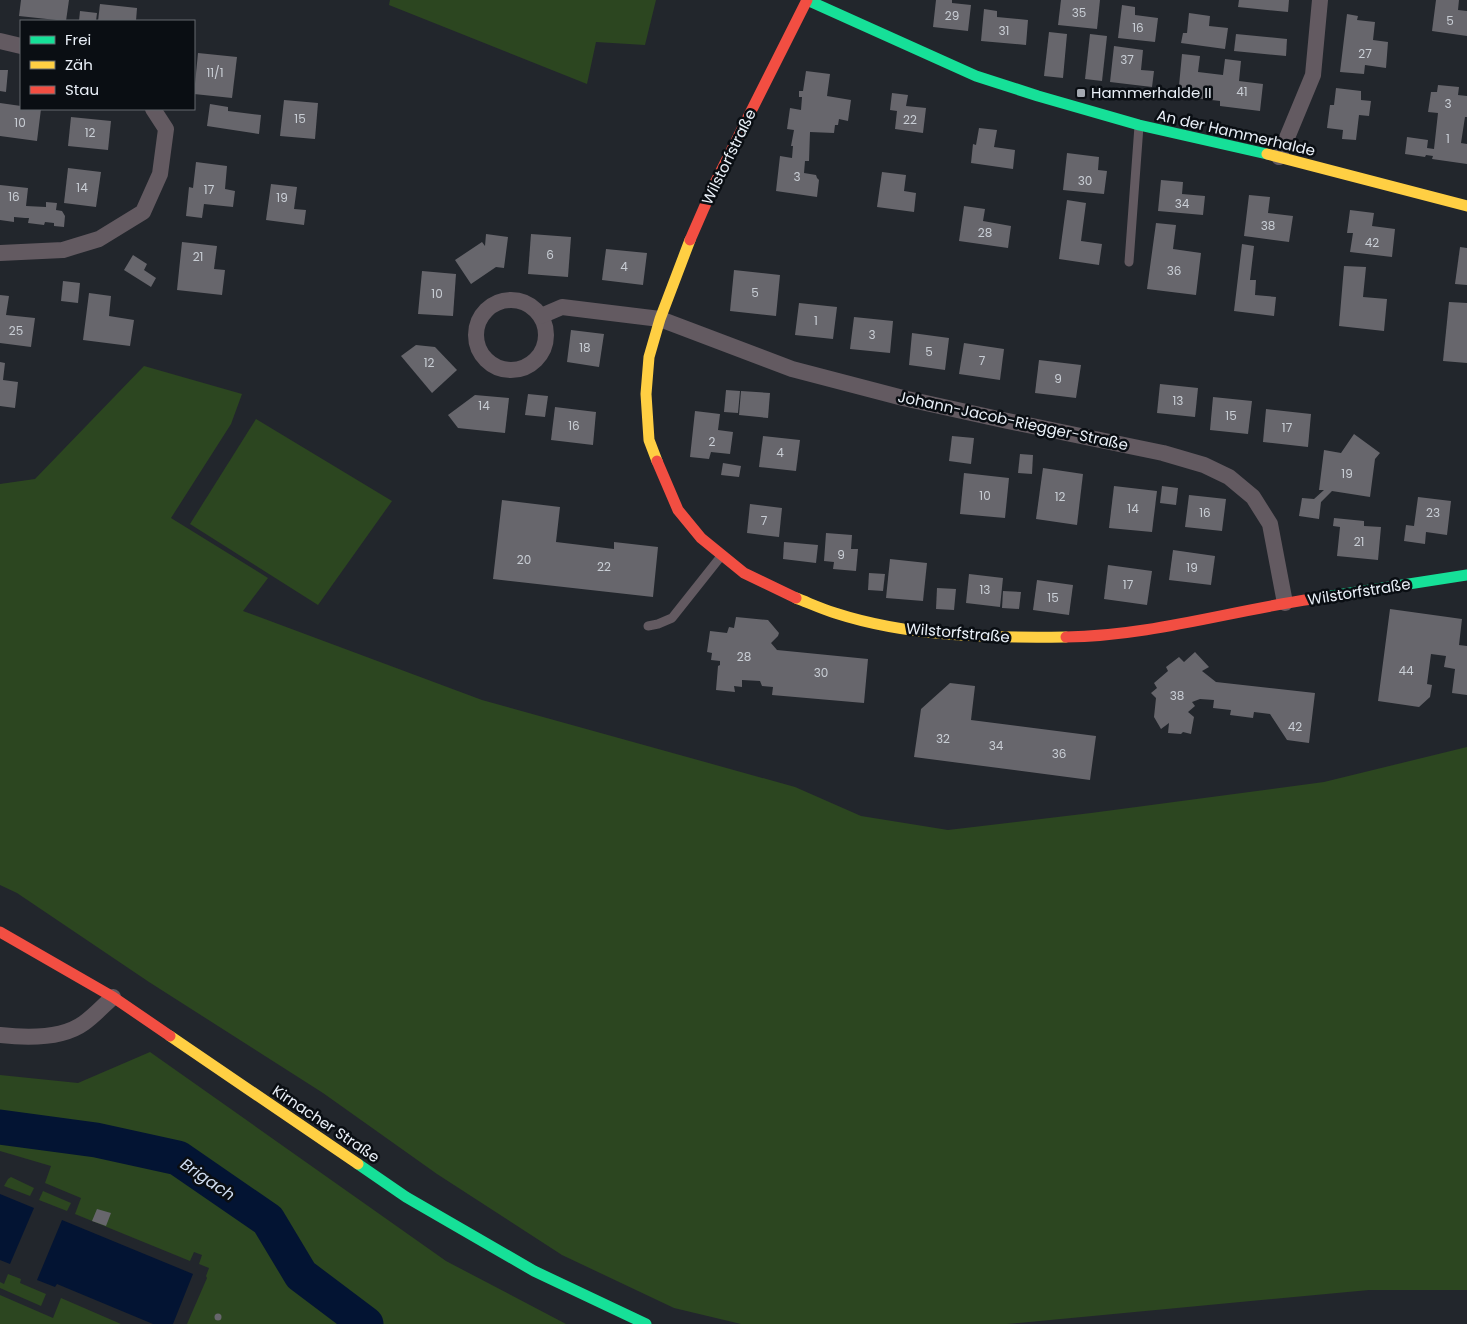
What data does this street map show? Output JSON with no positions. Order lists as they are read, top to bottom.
{
  "streets": {
    "street": [
      "An der Hammerhalde",
      "Wilstorfstraße",
      "Johann-Jacob-Riegger-Straße",
      "Kirnacher Straße"
    ]
  },
  "crossings": [
    ["An der Hammerhalde", "Wilstorfstraße"],
    ["Wilstorfstraße", "Johann-Jacob-Riegger-Straße"]
  ],
  "water": ["Brigach"],
  "places": {
    "transit": ["Hammerhalde II"]
  },
  "house_numbers": [
    "35",
    "29",
    "5",
    "16",
    "31",
    "27",
    "37",
    "11/1",
    "41",
    "3",
    "15",
    "22",
    "10",
    "12",
    "1",
    "3",
    "30",
    "14",
    "17",
    "16",
    "19",
    "34",
    "38",
    "28",
    "42",
    "6",
    "21",
    "4",
    "36",
    "5",
    "10",
    "1",
    "25",
    "3",
    "18",
    "5",
    "7",
    "12",
    "9",
    "13",
    "14",
    "15",
    "16",
    "17",
    "2",
    "4",
    "19",
    "10",
    "12",
    "14",
    "16",
    "23",
    "7",
    "21",
    "9",
    "20",
    "22",
    "19",
    "17",
    "13",
    "15",
    "28",
    "44",
    "30",
    "38",
    "42",
    "32",
    "34",
    "36"
  ],
  "legend": ["Frei", "Zäh", "Stau"]
}
